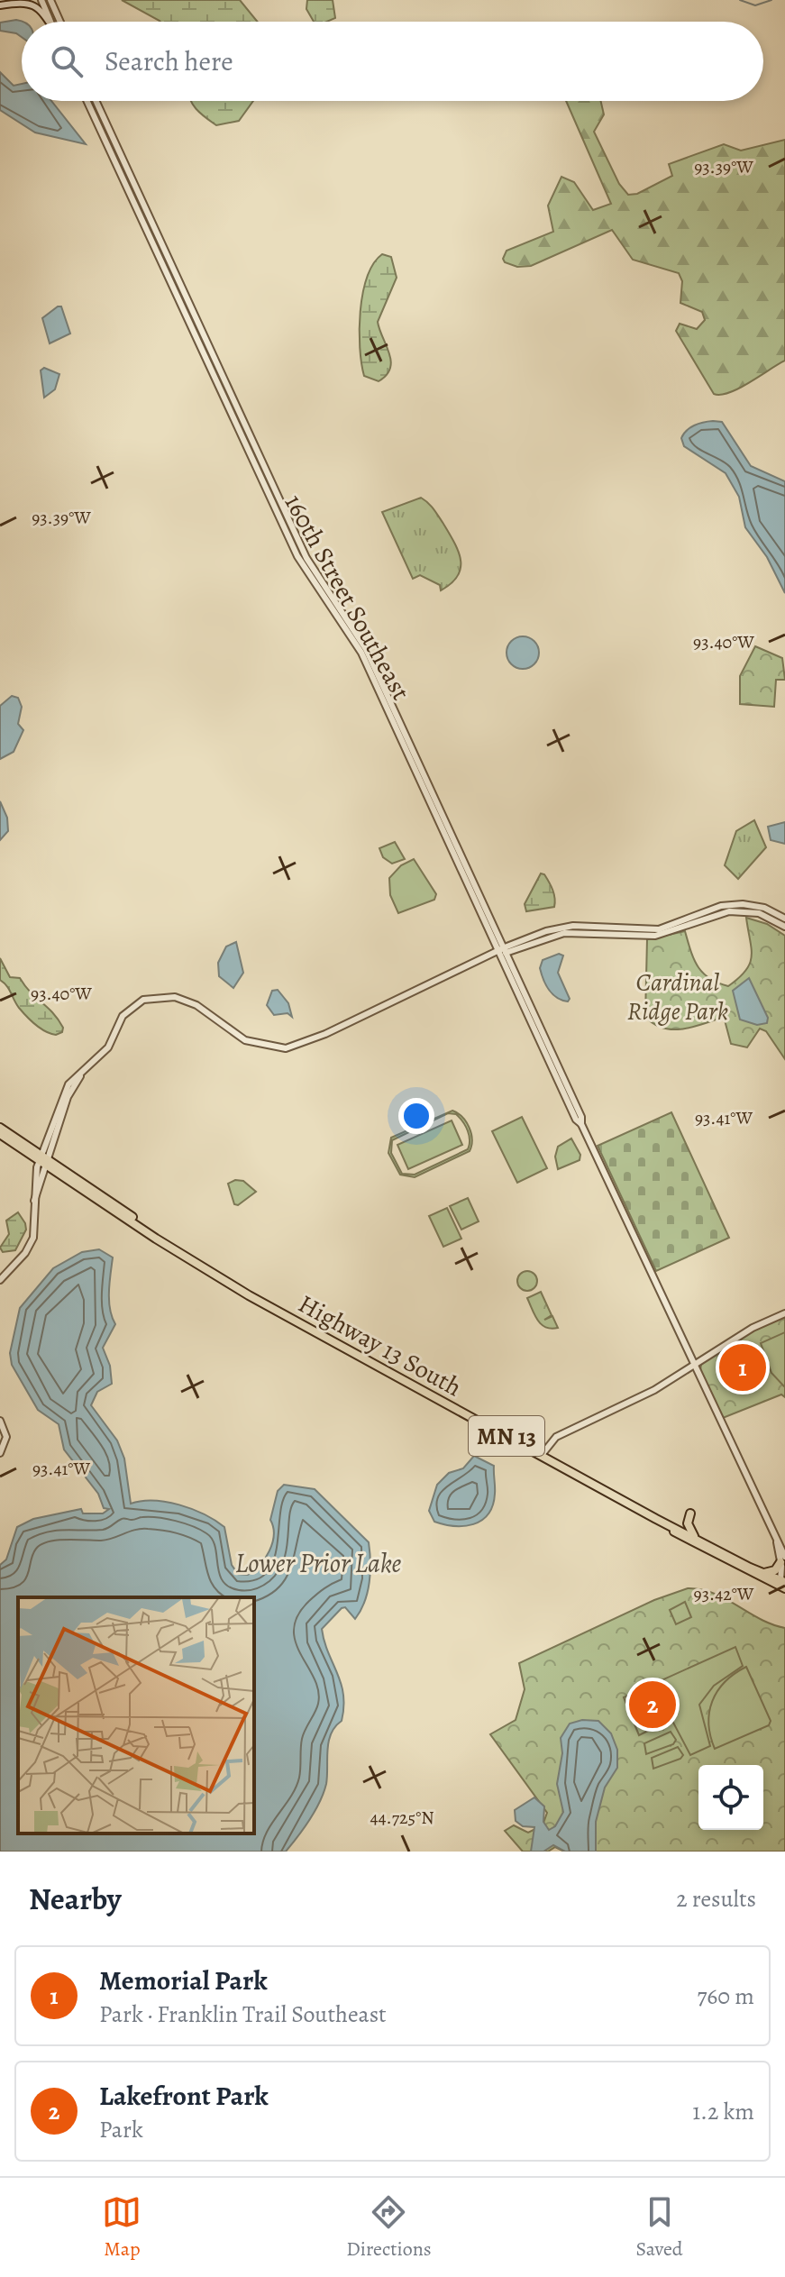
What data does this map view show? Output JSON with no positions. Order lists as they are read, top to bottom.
{
  "streets": {
    "main road": ["Highway 13 South", "MN 13"],
    "street": ["160th Street Southeast"]
  },
  "crossings": [
    ["160th Street Southeast", "Highway 13 South"]
  ],
  "water": ["Lower Prior Lake"],
  "parks": ["Cardinal Ridge Park"],
  "page": {
    "search": "Search here",
    "pins": ["1", "2"],
    "heading": ["Nearby", "2 results"],
    "list": [
      {
        "mark": "1",
        "name": "Memorial Park",
        "note": "Park · Franklin Trail Southeast",
        "value": "760 m"
      },
      {
        "mark": "2",
        "name": "Lakefront Park",
        "note": "Park",
        "value": "1.2 km"
      }
    ],
    "nav": ["Map", "Directions", "Saved"]
  },
  "coordinates": [
    "93.39°W",
    "93.40°W",
    "93.41°W",
    "93.42°W",
    "44.725°N"
  ]
}
